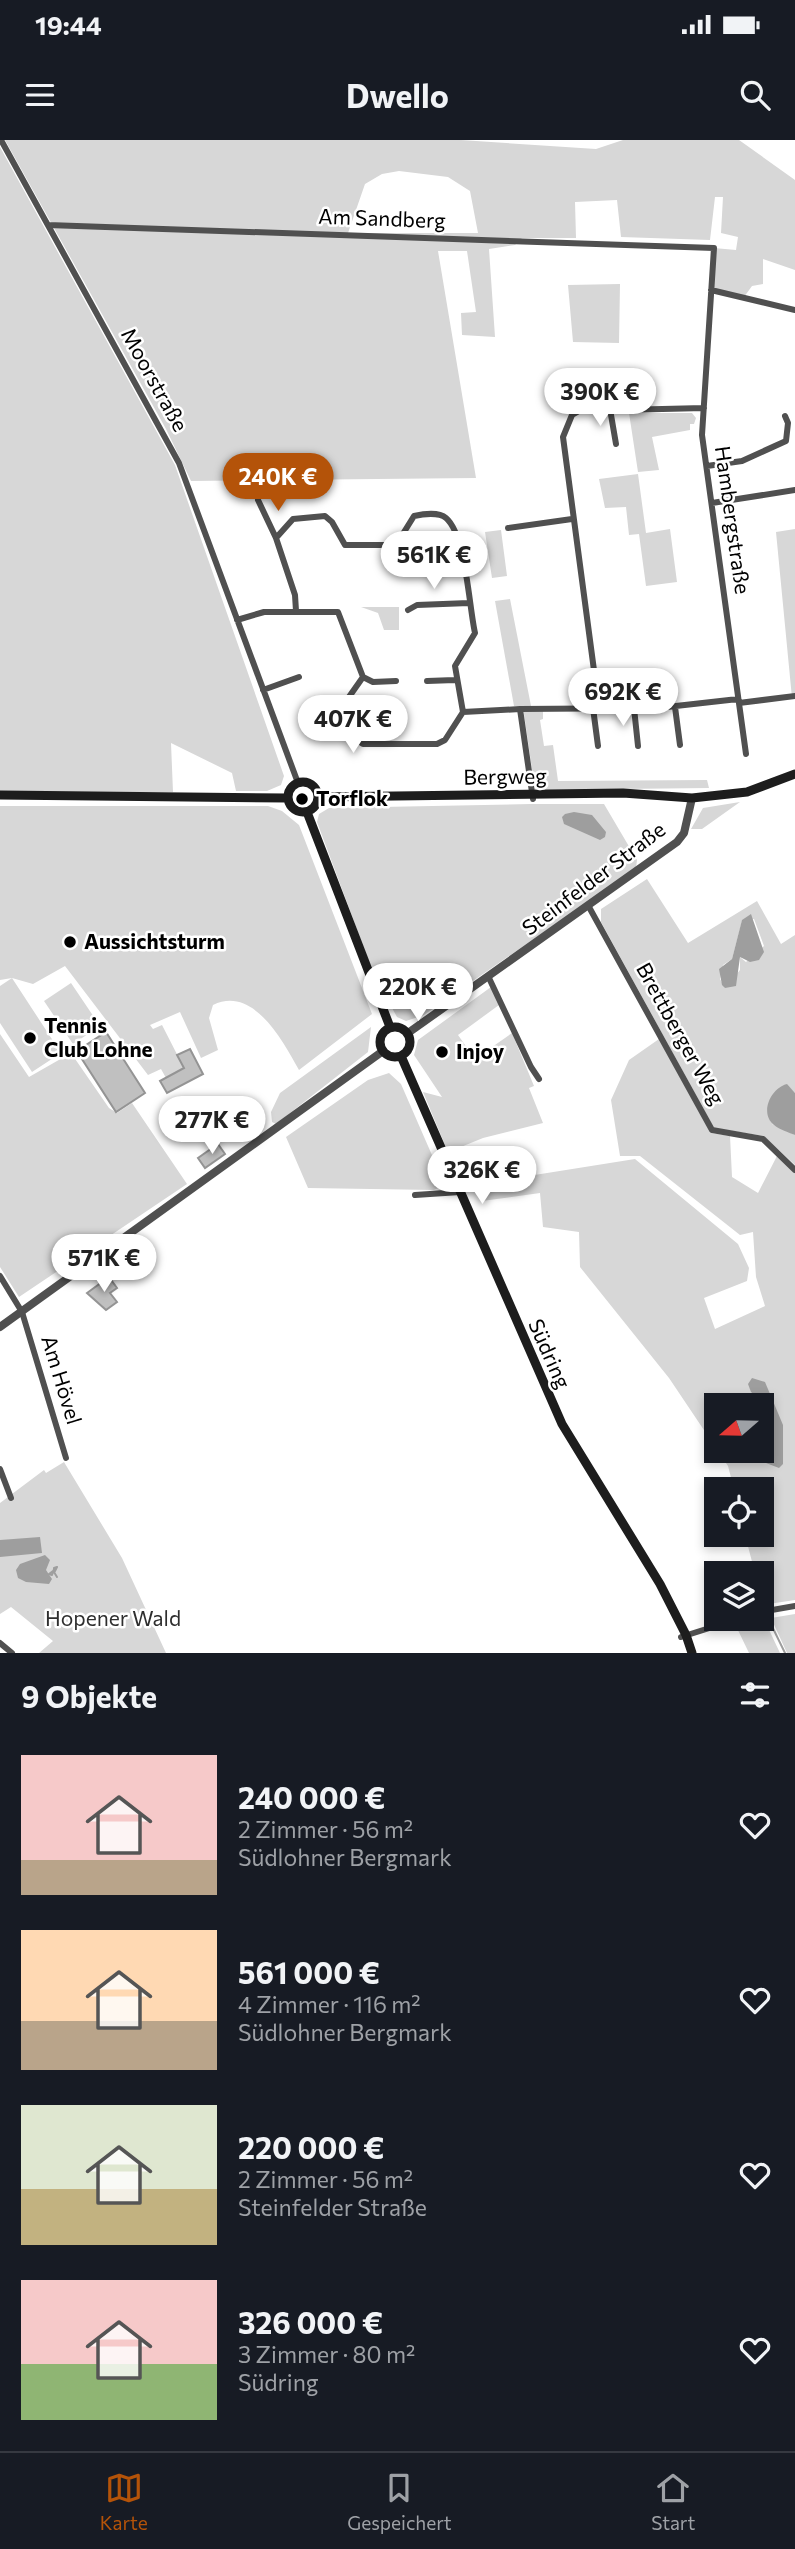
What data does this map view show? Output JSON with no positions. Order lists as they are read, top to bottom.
{
  "streets": {
    "main road": ["Bergweg", "Südring"],
    "street": [
      "Am Sandberg",
      "Moorstraße",
      "Hambergstraße",
      "Steinfelder Straße",
      "Brettberger Weg",
      "Am Hövel"
    ]
  },
  "crossings": [
    ["Am Sandberg", "Moorstraße"],
    ["Am Sandberg", "Hambergstraße"],
    ["Moorstraße", "Bergweg"],
    ["Bergweg", "Steinfelder Straße"],
    ["Steinfelder Straße", "Brettberger Weg"],
    ["Steinfelder Straße", "Südring"]
  ],
  "parks": ["Hopener Wald"],
  "places": [
    "Torflok",
    "Aussichtsturm",
    "Tennis Club Lohne",
    "Injoy"
  ],
  "north": "left",
  "page": {
    "status": "19:44",
    "header": "Dwello",
    "price": [
      "390K €",
      "240K €",
      "561K €",
      "692K €",
      "407K €",
      "220K €",
      "277K €",
      "326K €",
      "571K €"
    ],
    "heading": "9 Objekte",
    "list": [
      {
        "name": "240 000 €",
        "note": "2 Zimmer · 56 m² · Südlohner Bergmark"
      },
      {
        "name": "561 000 €",
        "note": "4 Zimmer · 116 m² · Südlohner Bergmark"
      },
      {
        "name": "220 000 €",
        "note": "2 Zimmer · 56 m² · Steinfelder Straße"
      },
      {
        "name": "326 000 €",
        "note": "3 Zimmer · 80 m² · Südring"
      }
    ],
    "tabs": ["Karte", "Gespeichert", "Start"]
  }
}
